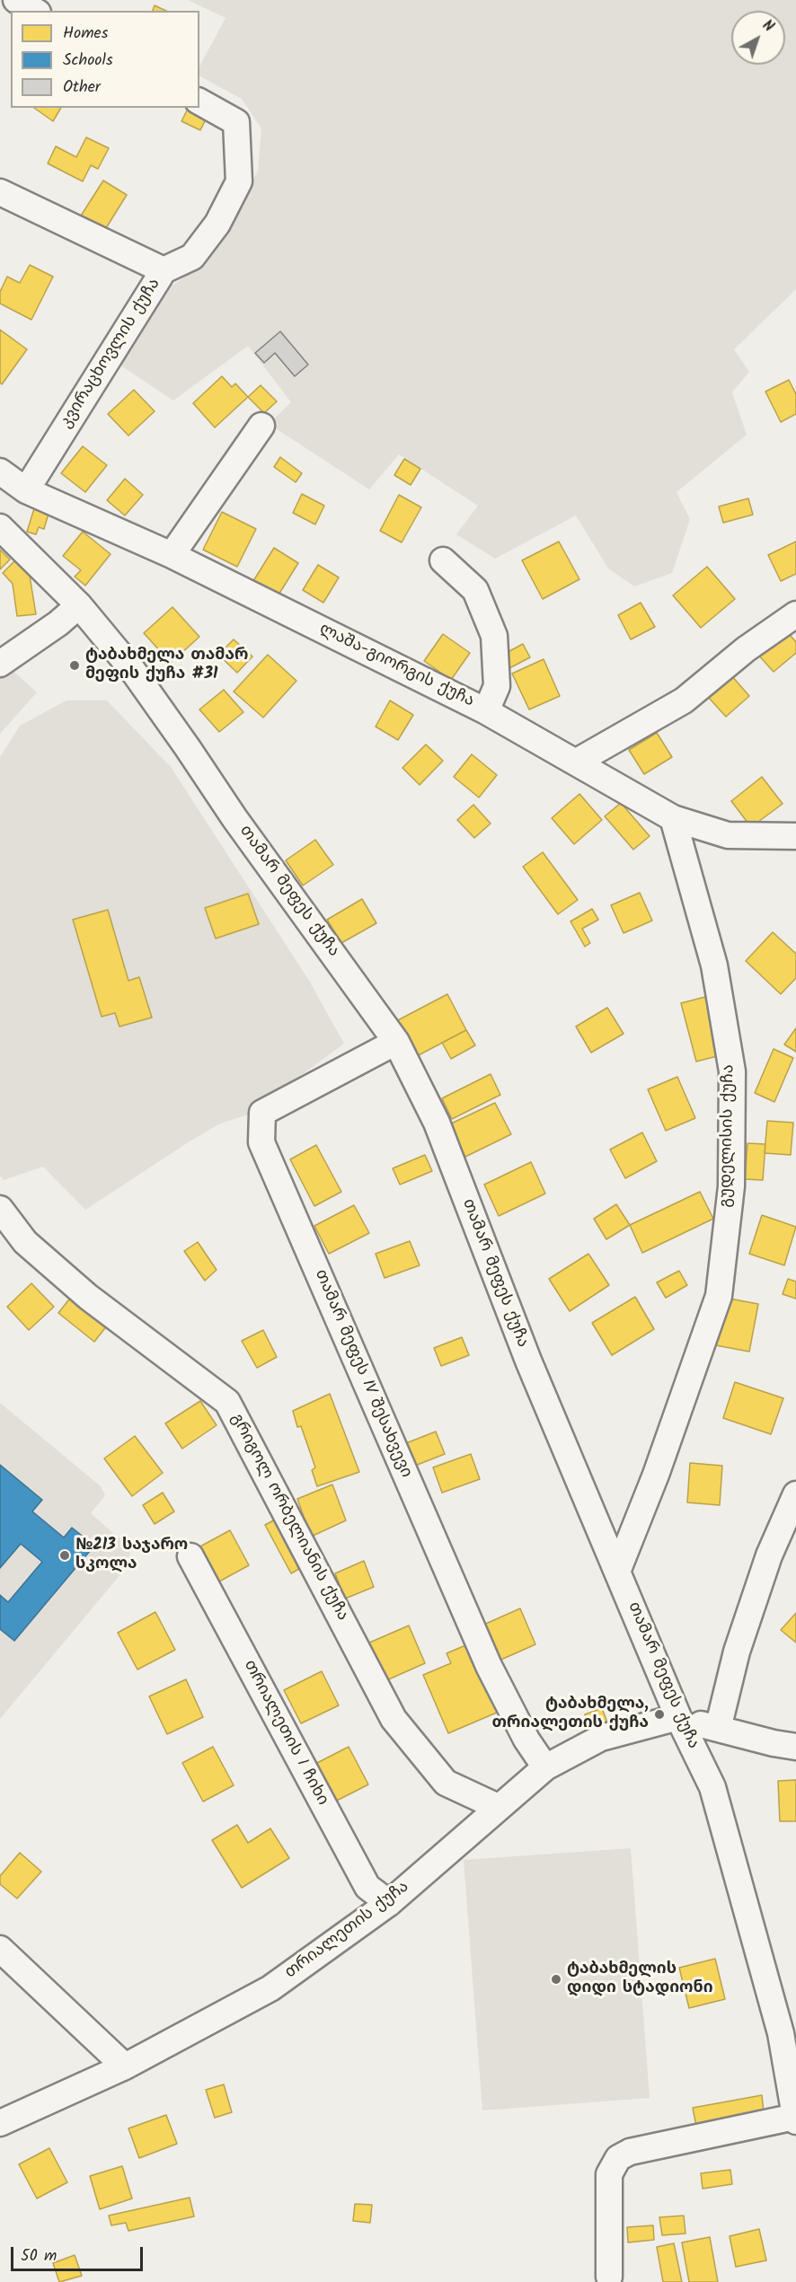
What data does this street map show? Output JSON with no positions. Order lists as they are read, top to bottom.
{
  "streets": {
    "street": [
      "კვირაცხოვლის ქუჩა",
      "ლაშა-გიორგის ქუჩა",
      "თამარ მეფეს ქუჩა",
      "გუდელისის ქუჩა",
      "თამარ მეფეს IV შესახვევი",
      "გრიგოლ ორბელიანის ქუჩა",
      "თრიალეთის I ჩიხი",
      "თრიალეთის ქუჩა"
    ]
  },
  "crossings": [
    ["კვირაცხოვლის ქუჩა", "ლაშა-გიორგის ქუჩა"],
    ["ლაშა-გიორგის ქუჩა", "გუდელისის ქუჩა"],
    ["თამარ მეფეს ქუჩა", "გუდელისის ქუჩა"],
    ["თამარ მეფეს ქუჩა", "თამარ მეფეს IV შესახვევი"],
    ["თამარ მეფეს ქუჩა", "თრიალეთის ქუჩა"],
    ["თამარ მეფეს IV შესახვევი", "თრიალეთის ქუჩა"],
    ["გრიგოლ ორბელიანის ქუჩა", "თრიალეთის ქუჩა"],
    ["თრიალეთის I ჩიხი", "თრიალეთის ქუჩა"]
  ],
  "places": [
    "ტაბახმელა თამარ მეფის ქუჩა #31",
    "№213 საჯარო სკოლა",
    "ტაბახმელა, თრიალეთის ქუჩა",
    "ტაბახმელის დიდი სტადიონი"
  ],
  "legend": ["Homes", "Schools", "Other"],
  "scale_bar": "50 m",
  "north": "top right"
}
